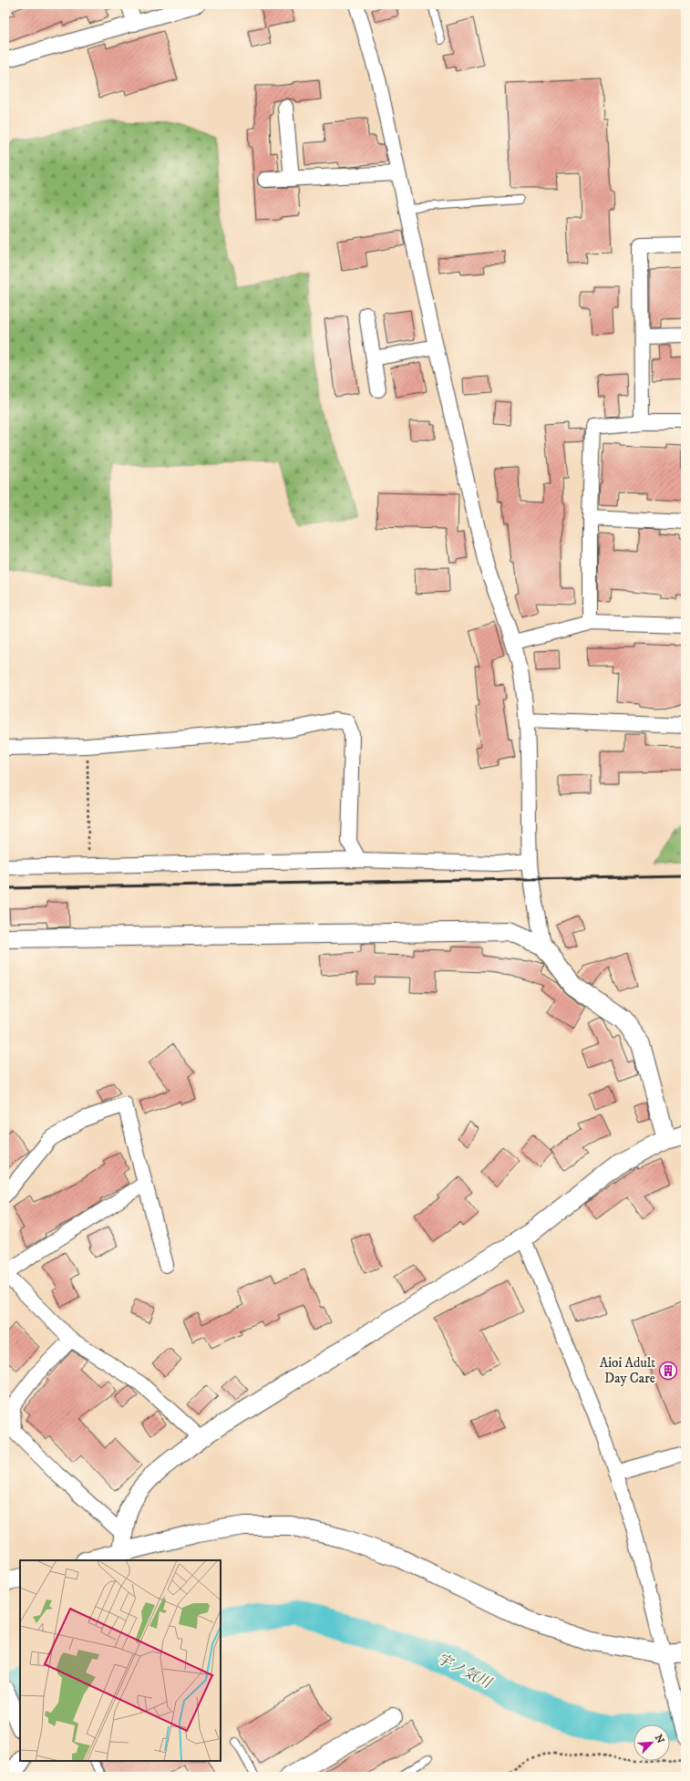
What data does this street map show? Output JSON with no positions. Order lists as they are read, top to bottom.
{
  "water": ["宇ノ気川"],
  "places": {
    "building": ["Aioi Adult Day Care"]
  },
  "north": "top right"
}
